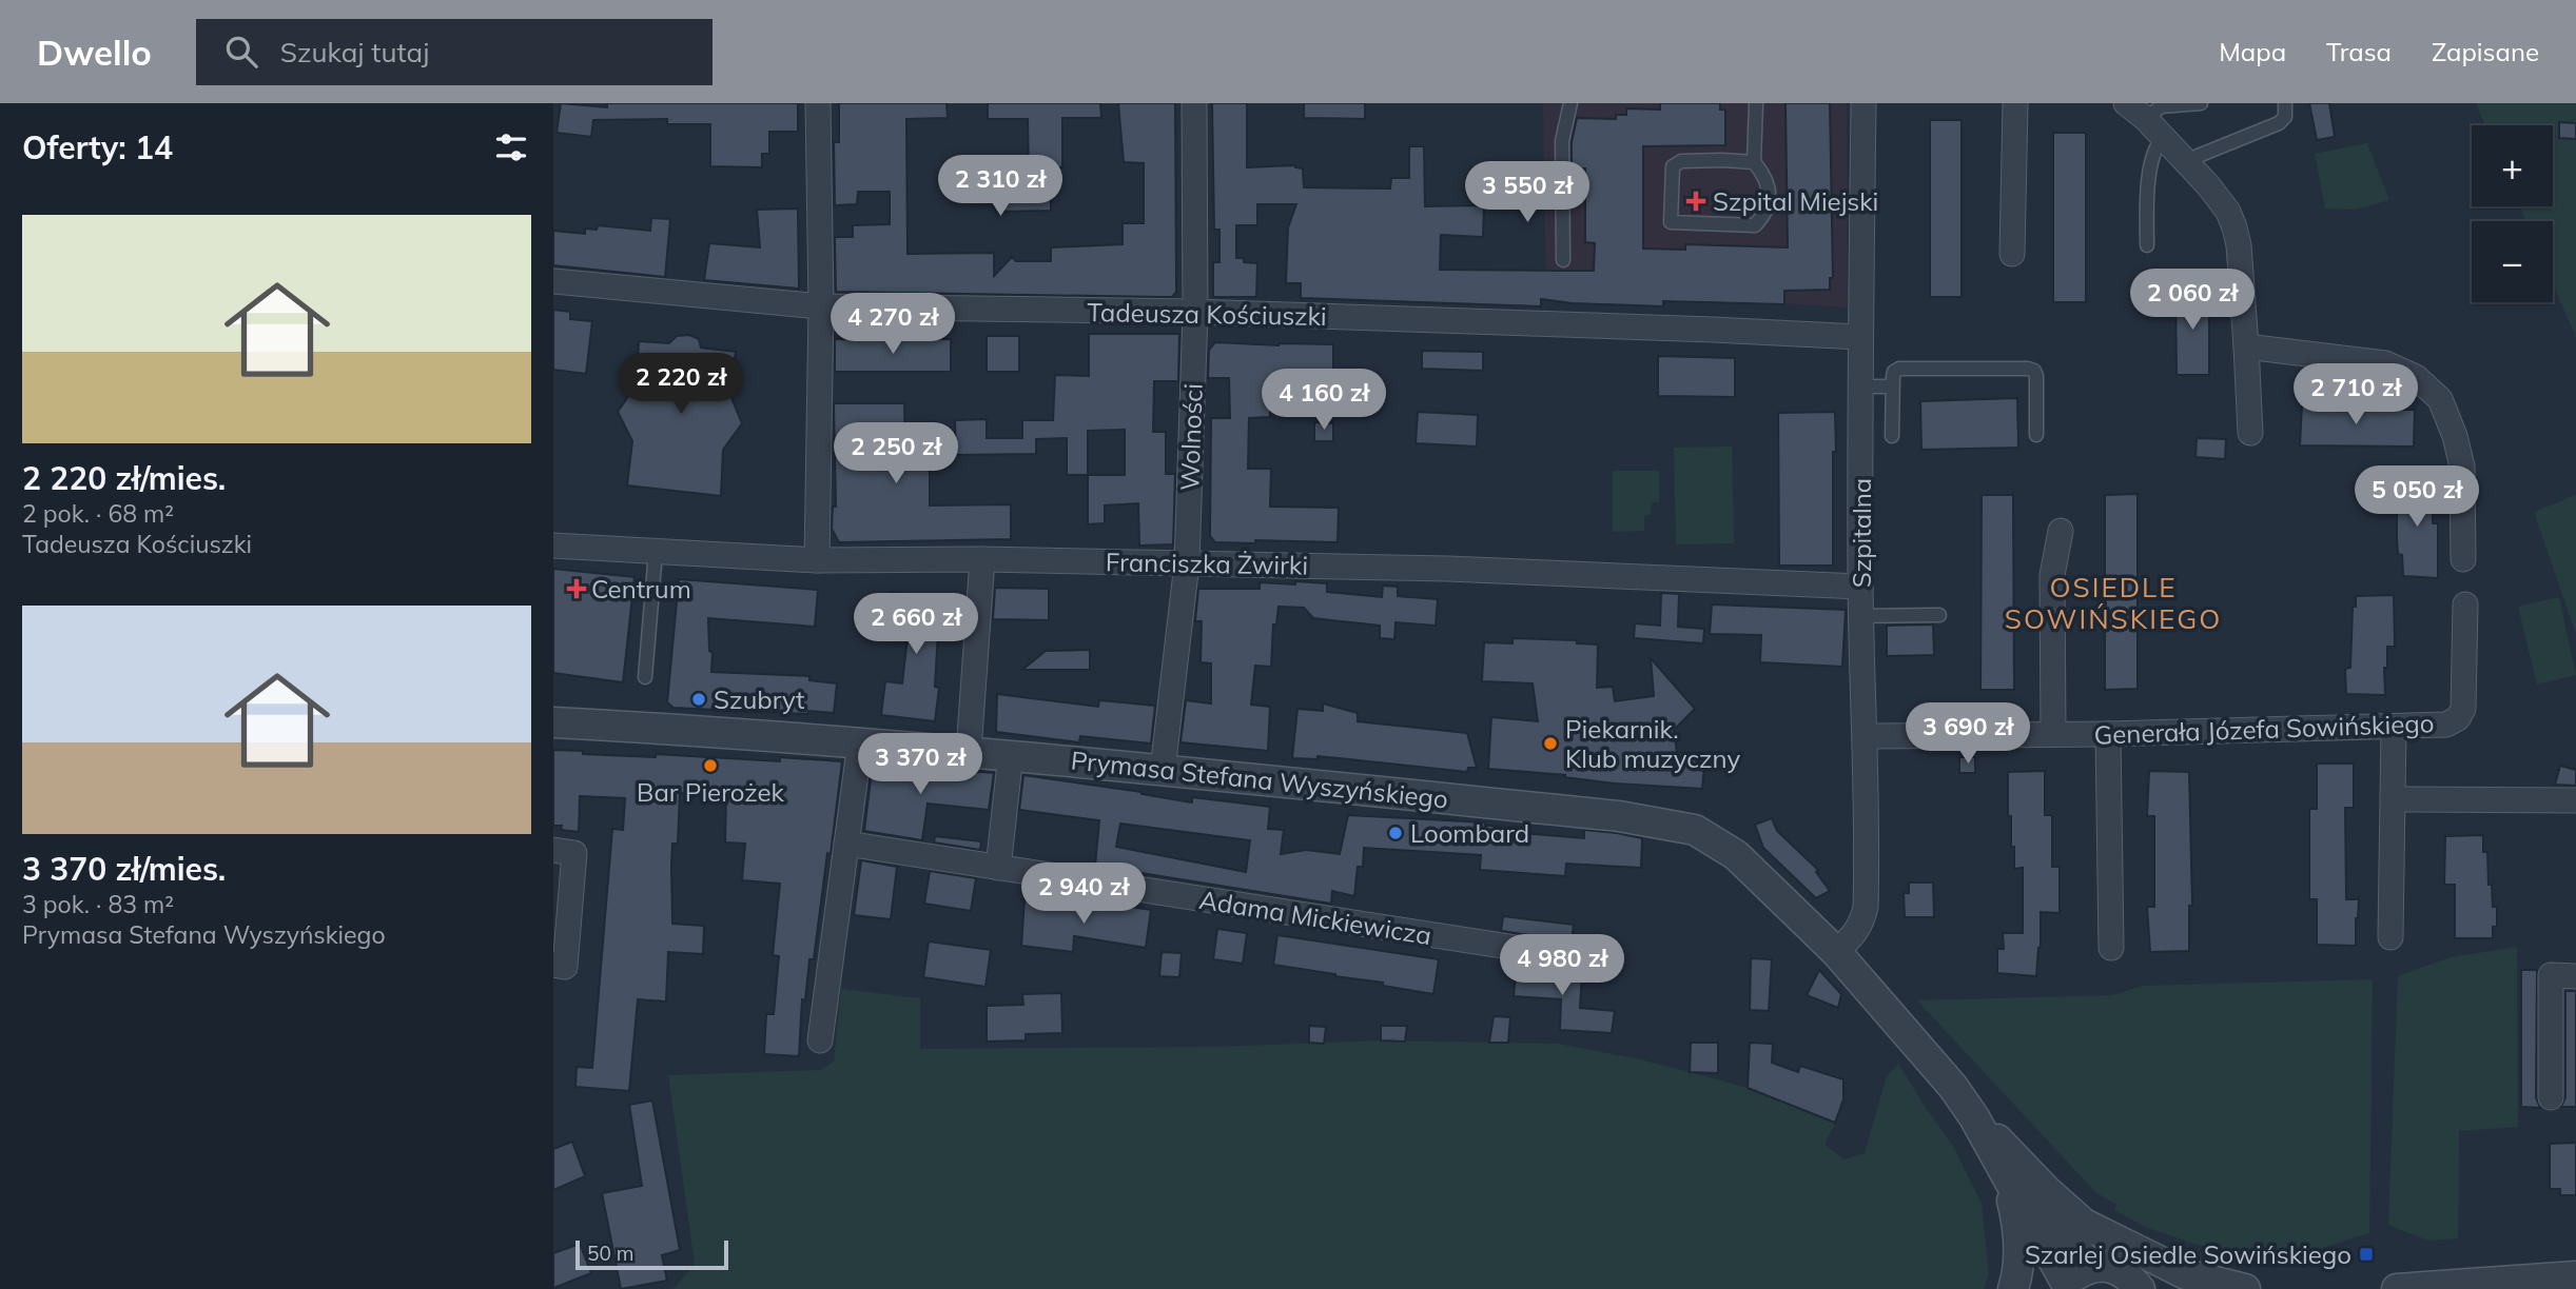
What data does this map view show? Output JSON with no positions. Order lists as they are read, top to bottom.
{
  "streets": {
    "street": [
      "Tadeusza Kościuszki",
      "Wolności",
      "Szpitalna",
      "Franciszka Żwirki",
      "Generała Józefa Sowińskiego",
      "Prymasa Stefana Wyszyńskiego",
      "Adama Mickiewicza"
    ]
  },
  "crossings": [
    ["Tadeusza Kościuszki", "Wolności"],
    ["Tadeusza Kościuszki", "Szpitalna"],
    ["Wolności", "Franciszka Żwirki"],
    ["Wolności", "Prymasa Stefana Wyszyńskiego"],
    ["Szpitalna", "Franciszka Żwirki"],
    ["Szpitalna", "Generała Józefa Sowińskiego"],
    ["Szpitalna", "Prymasa Stefana Wyszyńskiego"]
  ],
  "districts": ["OSIEDLE SOWIŃSKIEGO"],
  "places": {
    "health": ["Szpital Miejski", "Centrum"],
    "other": [
      "Szubryt",
      "Piekarnik. Klub muzyczny",
      "Bar Pierożek",
      "Loombard"
    ],
    "transit": ["Szarlej Osiedle Sowińskiego"]
  },
  "scale_bar": "50 m",
  "page": {
    "header": "Dwello",
    "search": "Szukaj tutaj",
    "nav": ["Mapa", "Trasa", "Zapisane"],
    "heading": "Oferty: 14",
    "map_buttons": ["+", "−"],
    "price": [
      "2 310 zł",
      "3 550 zł",
      "2 060 zł",
      "4 270 zł",
      "2 220 zł",
      "2 710 zł",
      "4 160 zł",
      "2 250 zł",
      "5 050 zł",
      "2 660 zł",
      "3 690 zł",
      "3 370 zł",
      "2 940 zł",
      "4 980 zł"
    ],
    "list": [
      {
        "name": "2 220 zł/mies.",
        "note": "2 pok. · 68 m² · Tadeusza Kościuszki"
      },
      {
        "name": "3 370 zł/mies.",
        "note": "3 pok. · 83 m² · Prymasa Stefana Wyszyńskiego"
      }
    ],
    "scale": "50 m"
  }
}
